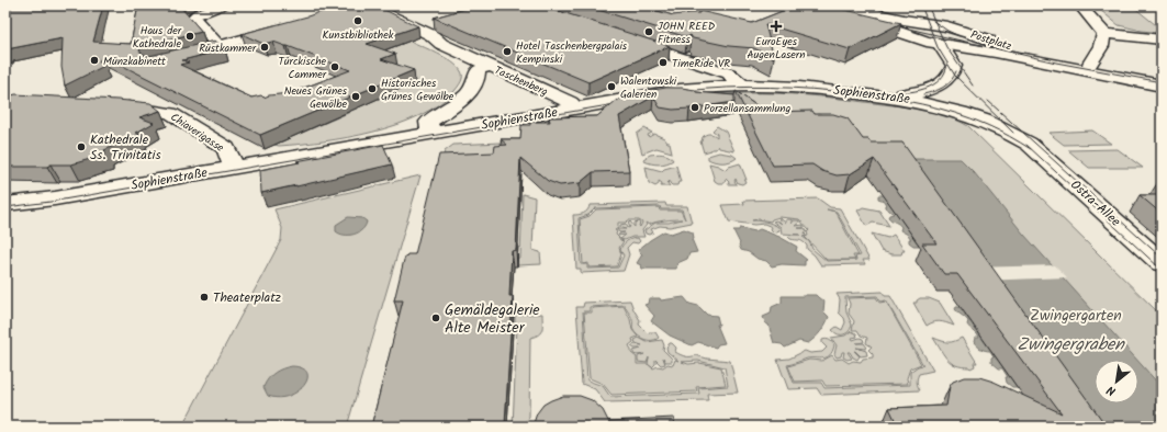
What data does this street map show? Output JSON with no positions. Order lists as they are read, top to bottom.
{
  "streets": {
    "street": [
      "Postplatz",
      "Taschenberg",
      "Sophienstraße",
      "Chiaverigasse",
      "Ostra-Allee"
    ]
  },
  "crossings": [
    ["Taschenberg", "Sophienstraße"],
    ["Sophienstraße", "Chiaverigasse"],
    ["Sophienstraße", "Ostra-Allee"]
  ],
  "water": ["Zwingergraben"],
  "parks": ["Zwingergarten"],
  "places": {
    "other": [
      "Kunstbibliothek",
      "JOHN REED Fitness",
      "Haus der Kathedrale",
      "Rüstkammer",
      "Hotel Taschenbergpalais Kempinski",
      "Münzkabinett",
      "TimeRide VR",
      "Türckische Cammer",
      "Walentowski Galerien",
      "Historisches Grünes Gewölbe",
      "Neues Grünes Gewölbe",
      "Porzellansammlung",
      "Kathedrale Ss. Trinitatis",
      "Theaterplatz",
      "Gemäldegalerie Alte Meister"
    ],
    "health": ["EuroEyes AugenLasern"]
  },
  "north": "bottom left"
}
